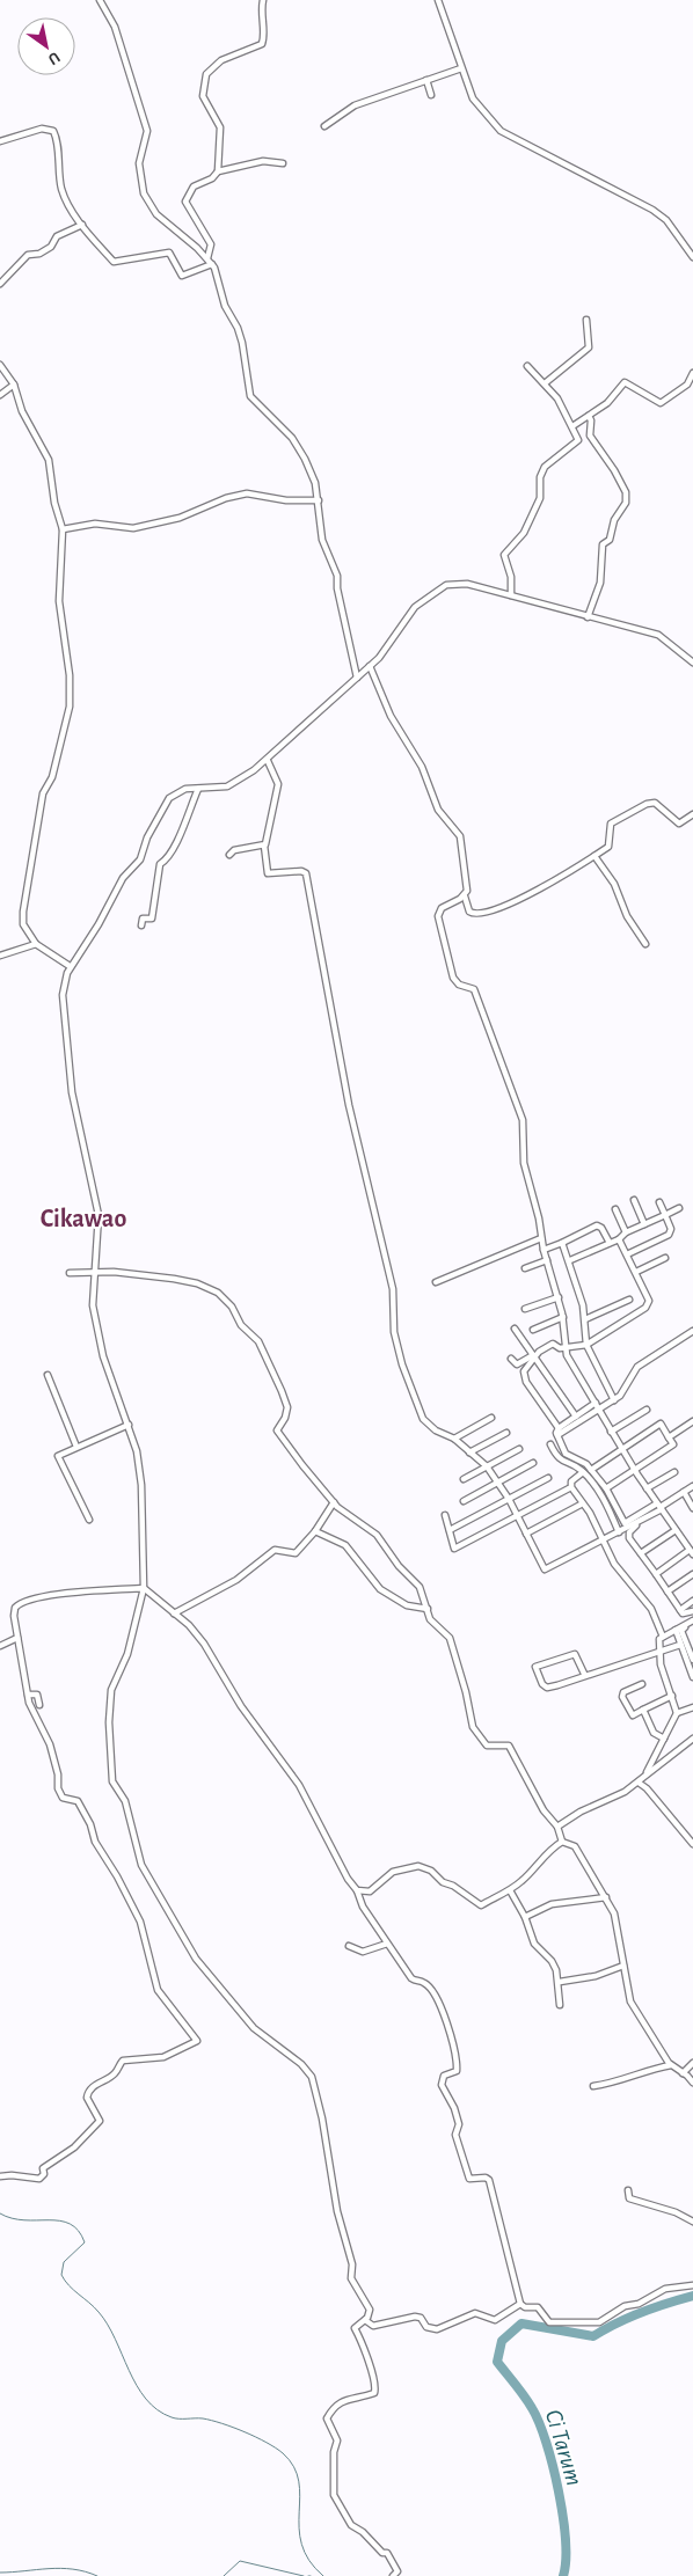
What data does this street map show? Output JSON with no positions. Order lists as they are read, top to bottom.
{
  "districts": ["Cikawao"],
  "water": ["Ci Tarum"],
  "north": "bottom right"
}
